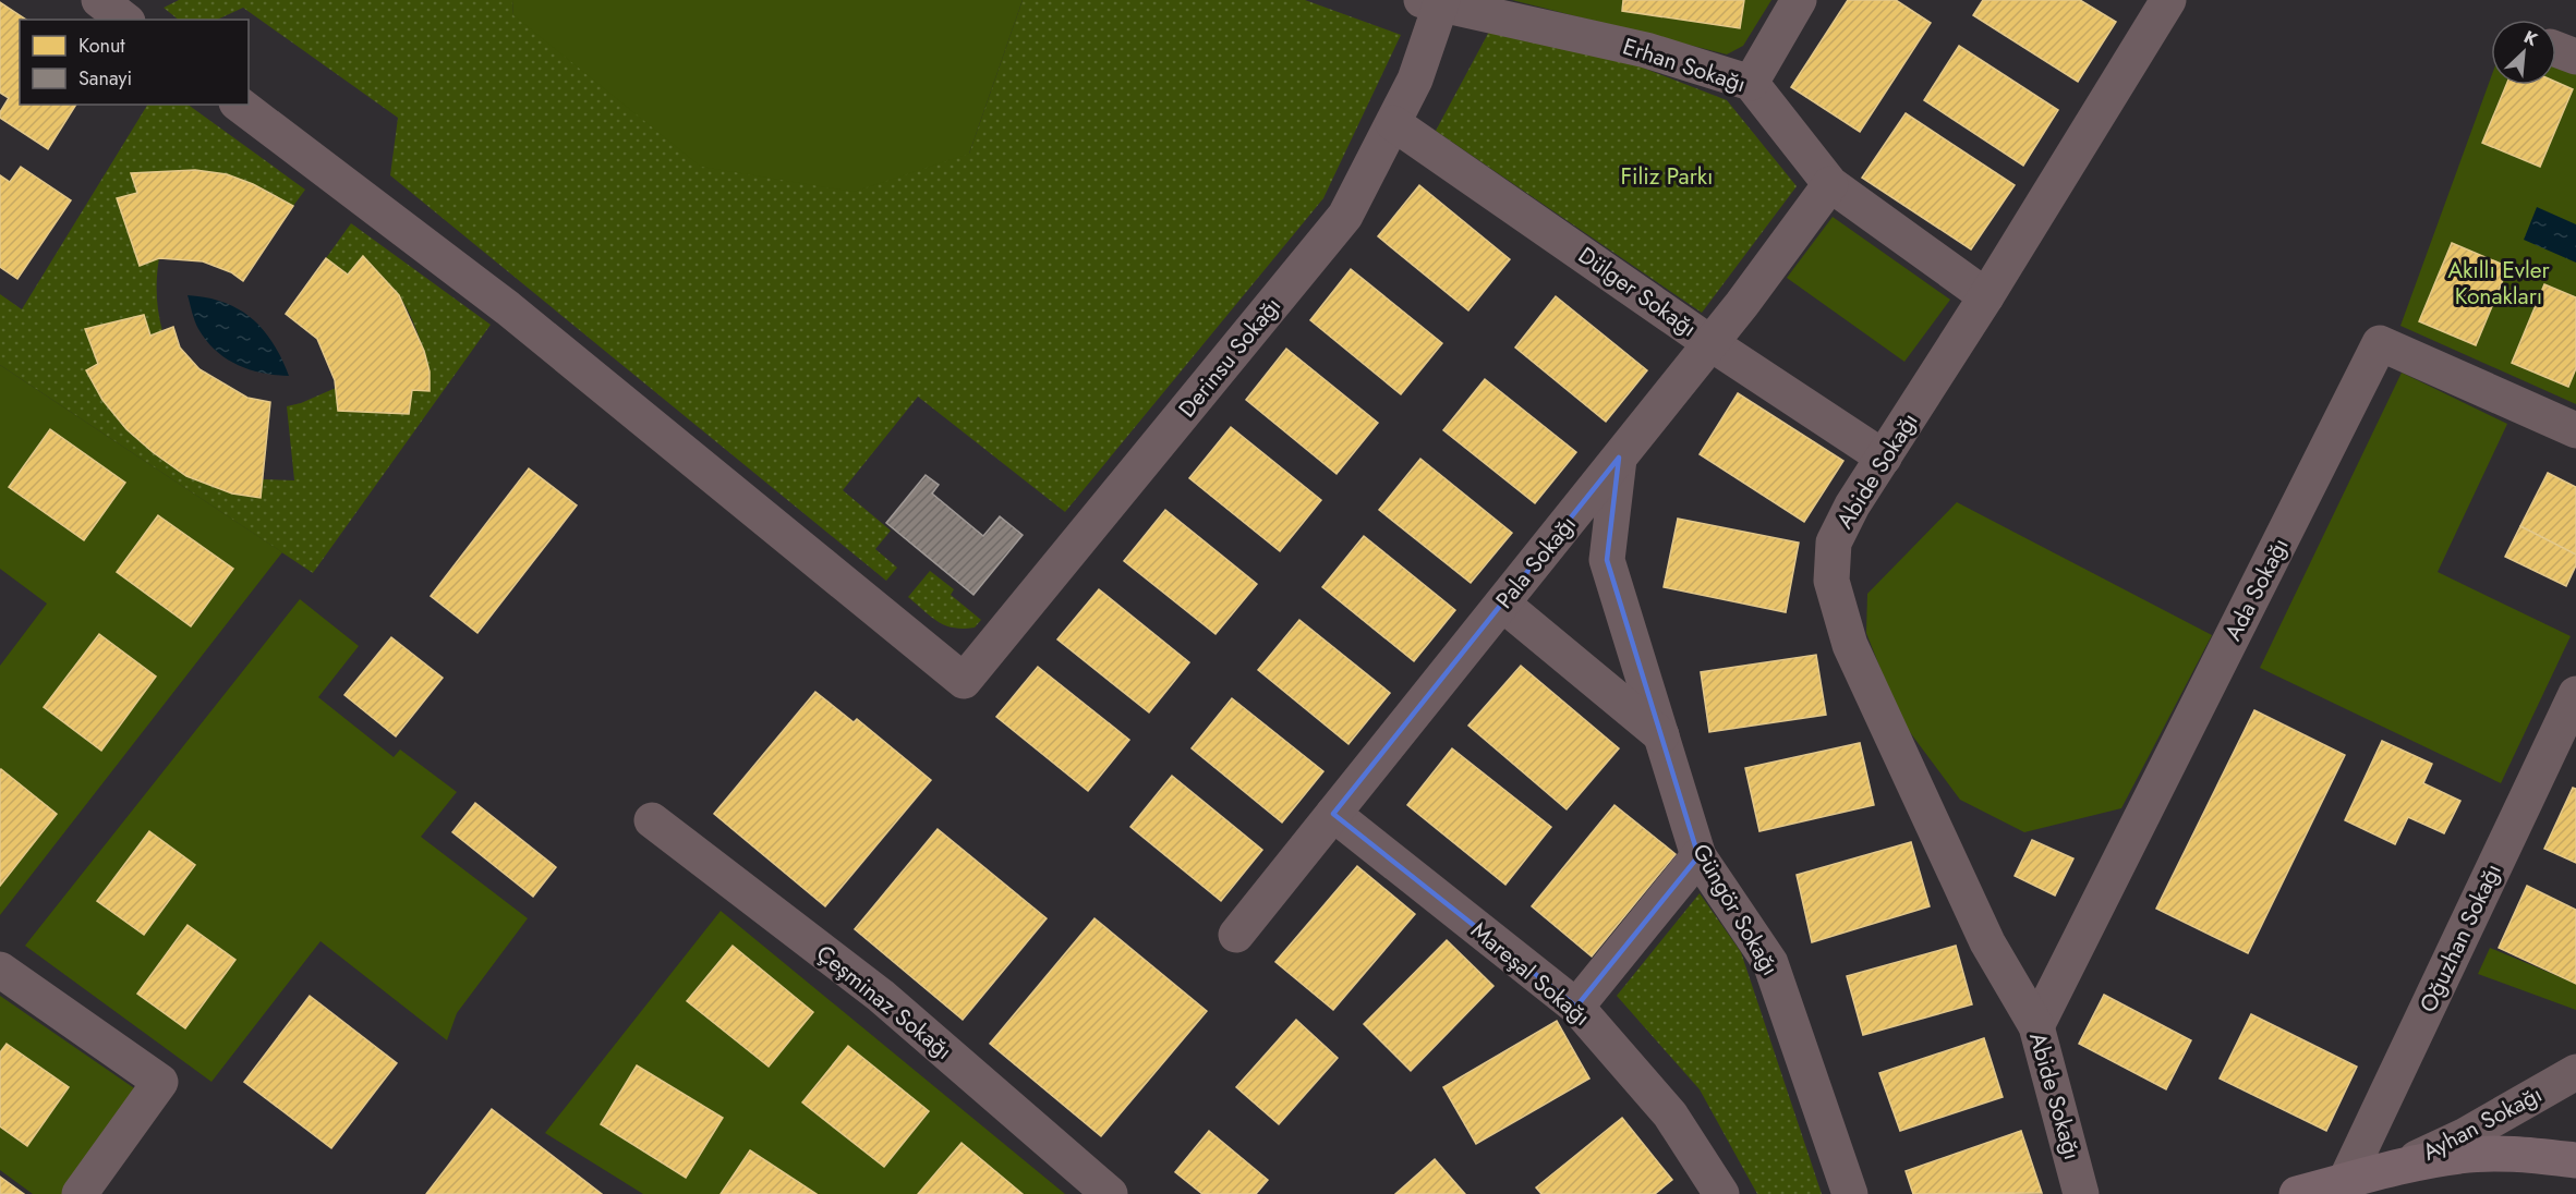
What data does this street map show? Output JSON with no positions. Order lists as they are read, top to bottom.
{
  "streets": {
    "street": [
      "Erhan Sokağı",
      "Dülger Sokağı",
      "Derinsu Sokağı",
      "Abide Sokağı",
      "Pala Sokağı",
      "Ada Sokağı",
      "Güngör Sokağı",
      "Oğuzhan Sokağı",
      "Mareşal Sokağı",
      "Çeşminaz Sokağı",
      "Ayhan Sokağı"
    ]
  },
  "crossings": [
    ["Erhan Sokağı", "Derinsu Sokağı"],
    ["Erhan Sokağı", "Abide Sokağı"],
    ["Erhan Sokağı", "Pala Sokağı"],
    ["Dülger Sokağı", "Derinsu Sokağı"],
    ["Dülger Sokağı", "Abide Sokağı"],
    ["Dülger Sokağı", "Pala Sokağı"],
    ["Abide Sokağı", "Ada Sokağı"],
    ["Pala Sokağı", "Güngör Sokağı"],
    ["Pala Sokağı", "Mareşal Sokağı"]
  ],
  "parks": ["Filiz Parkı", "Akıllı Evler Konakları"],
  "legend": ["Konut", "Sanayi"],
  "north": "top right"
}
